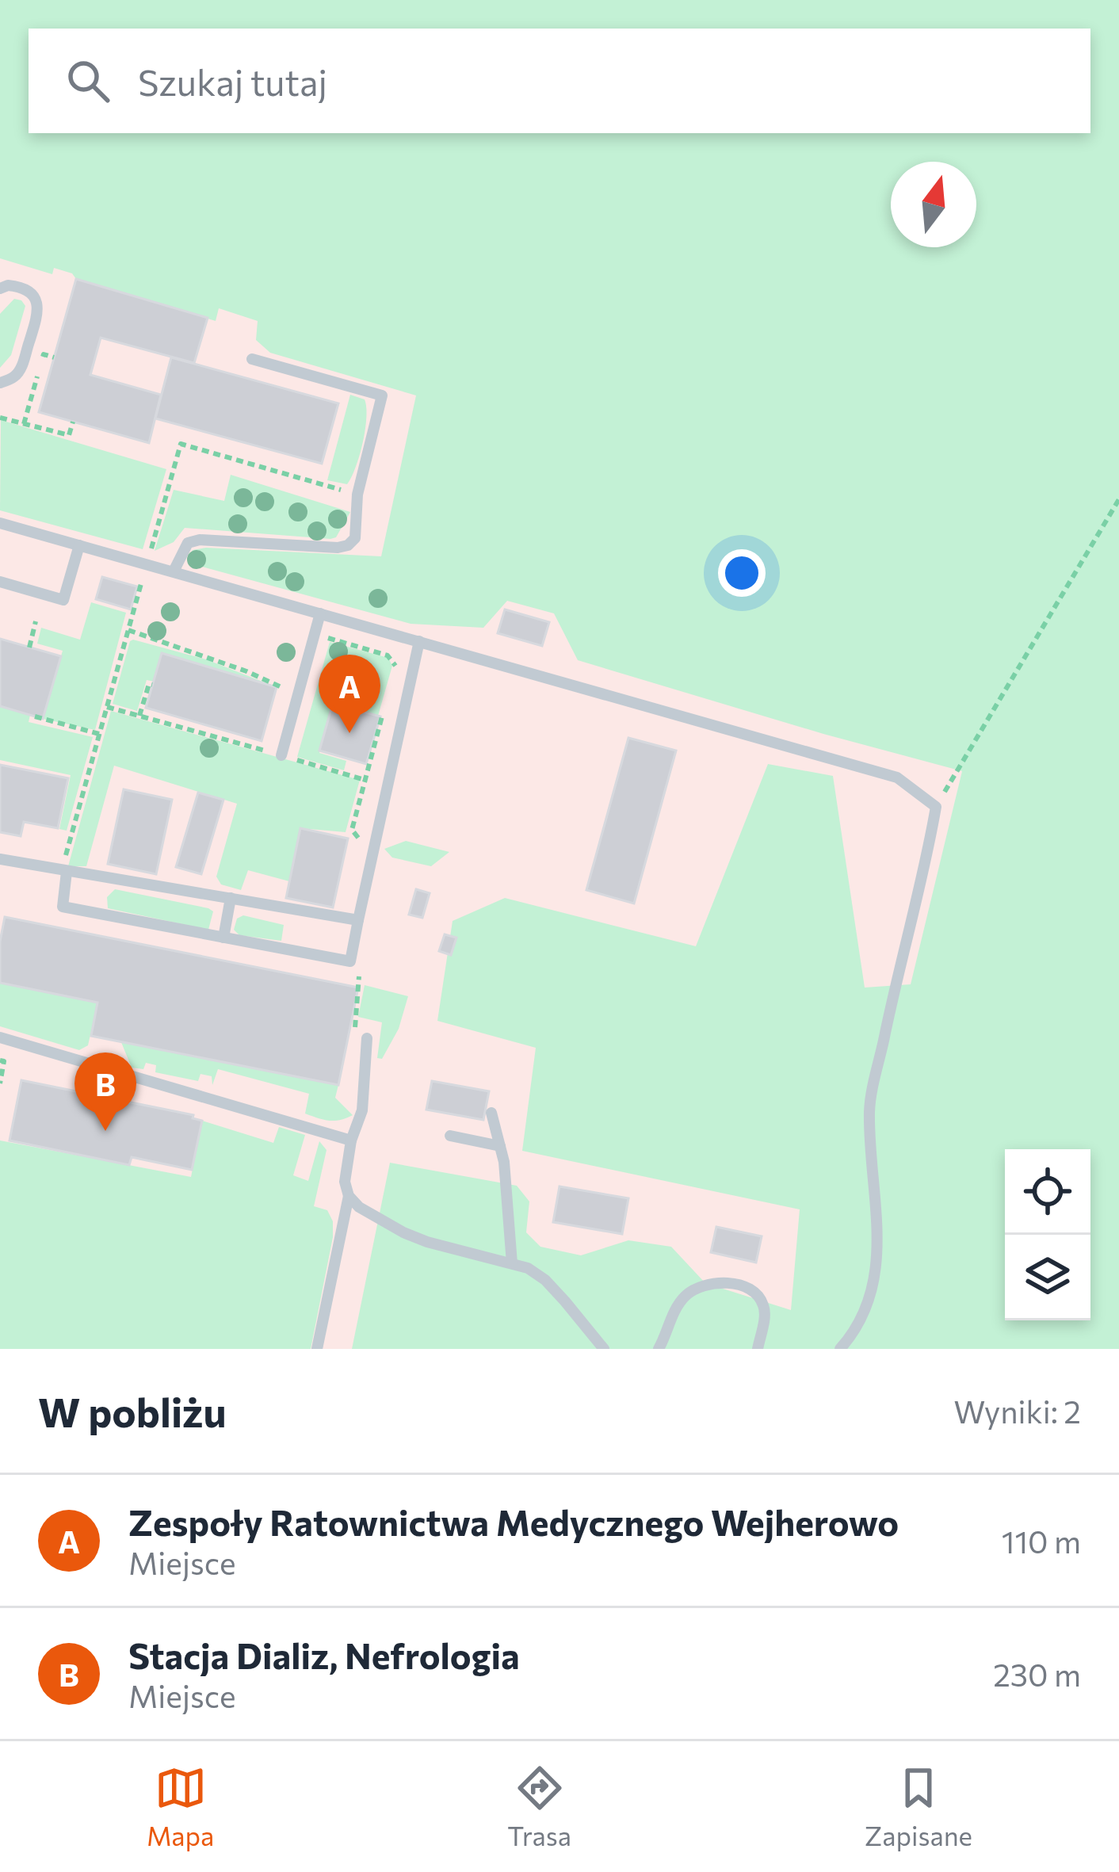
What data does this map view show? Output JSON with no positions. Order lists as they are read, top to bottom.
{
  "north": "top",
  "page": {
    "search": "Szukaj tutaj",
    "pins": ["A", "B"],
    "heading": ["W pobliżu", "Wyniki: 2"],
    "list": [
      {
        "mark": "A",
        "name": "Zespoły Ratownictwa Medycznego Wejherowo",
        "note": "Miejsce",
        "value": "110 m"
      },
      {
        "mark": "B",
        "name": "Stacja Dializ, Nefrologia",
        "note": "Miejsce",
        "value": "230 m"
      }
    ],
    "nav": ["Mapa", "Trasa", "Zapisane"]
  }
}
